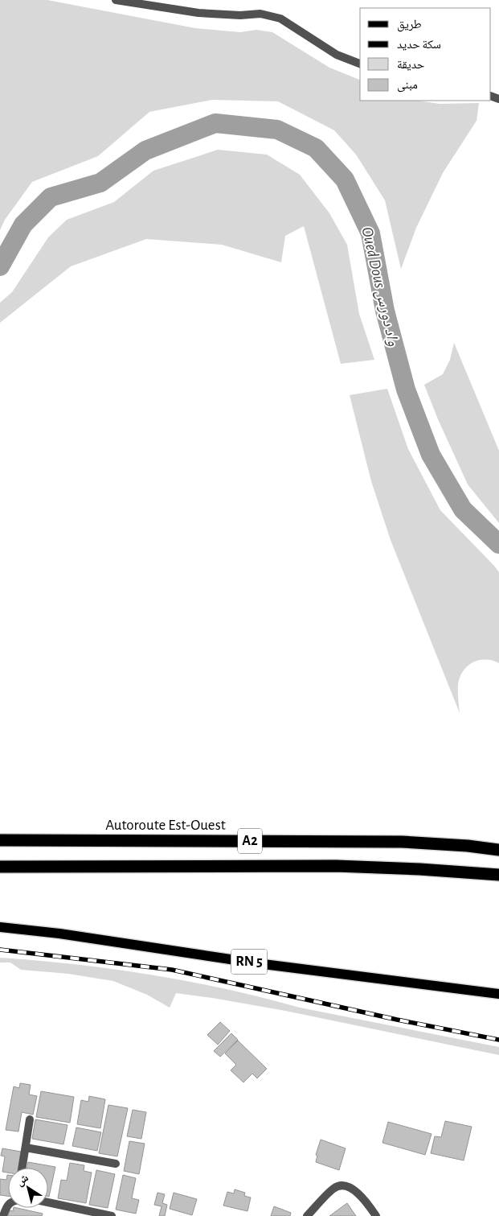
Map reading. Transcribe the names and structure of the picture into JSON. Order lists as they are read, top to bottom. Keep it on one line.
{"streets":{"highway":["Autoroute Est-Ouest","A2"],"main road":["RN 5"]},"water":["Oued Dous واد دورس"],"legend":["طريق","سكة حديد","حديقة","مبنى"],"north":"top left"}
